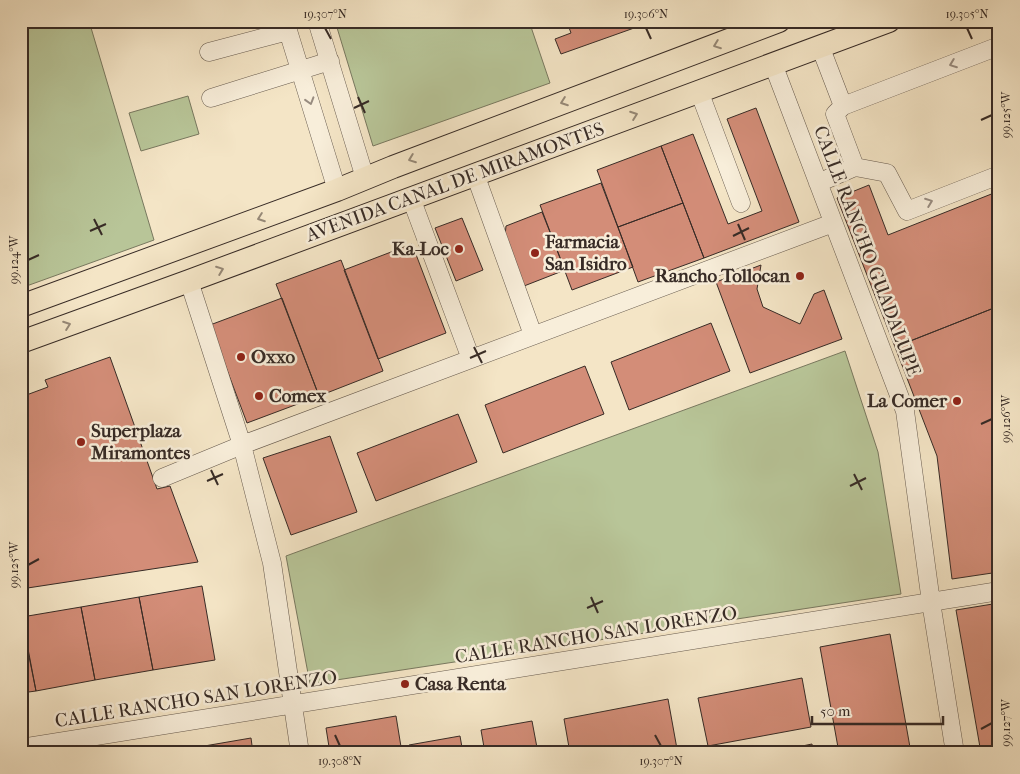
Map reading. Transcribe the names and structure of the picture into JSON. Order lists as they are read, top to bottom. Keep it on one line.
{"streets":{"main road":["AVENIDA CANAL DE MIRAMONTES"],"street":["CALLE RANCHO GUADALUPE","CALLE RANCHO SAN LORENZO"]},"crossings":[["AVENIDA CANAL DE MIRAMONTES","CALLE RANCHO GUADALUPE"],["CALLE RANCHO GUADALUPE","CALLE RANCHO SAN LORENZO"]],"places":["Ka-Loc","Farmacia San Isidro","Rancho Tollocan","Oxxo","Comex","La Comer","Superplaza Miramontes","Casa Renta"],"scale_bar":"50 m","coordinates":["19.307°N","19.306°N","19.305°N","99.125°W","99.124°W","99.126°W","99.127°W","19.308°N"]}
